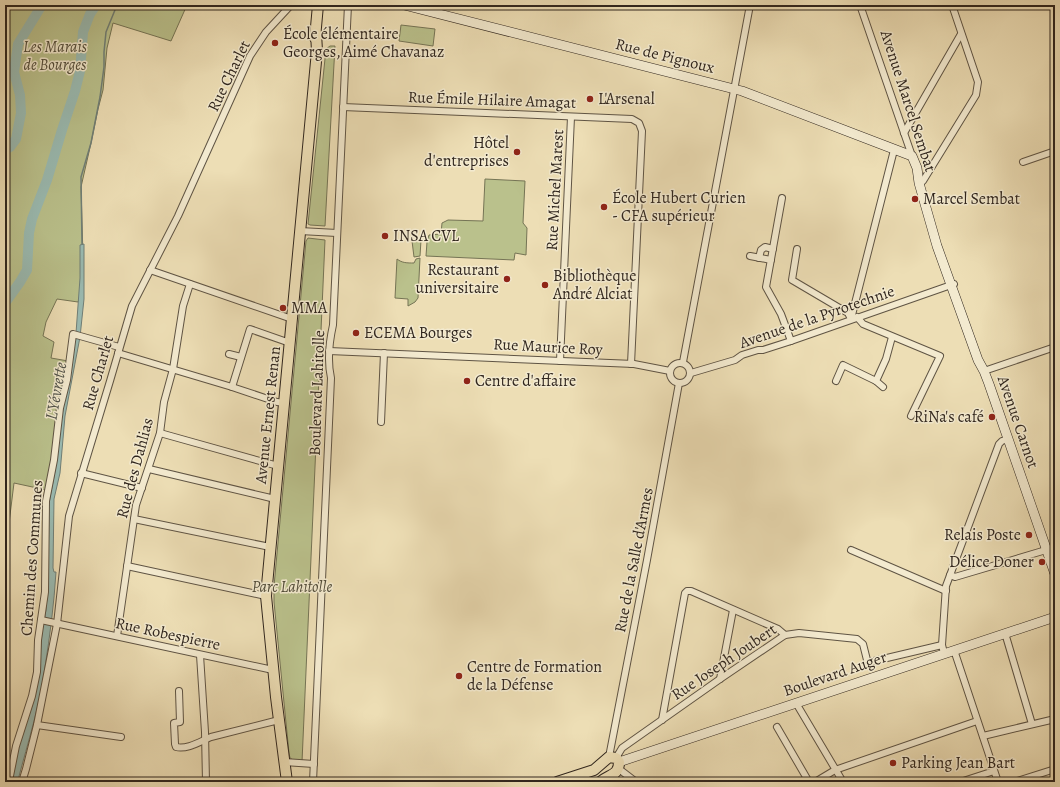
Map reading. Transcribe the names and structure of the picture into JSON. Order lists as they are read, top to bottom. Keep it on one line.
{"streets":{"main road":["Rue de Pignoux","Avenue Marcel Sembat","Avenue Ernest Renan","Avenue Carnot","Boulevard Auger"],"street":["Rue Charlet","Rue Émile Hilaire Amagat","Rue Michel Marest","Avenue de la Pyrotechnie","Rue Maurice Roy","Boulevard Lahitolle","Rue des Dahlias","Chemin des Communes","Rue de la Salle d'Armes","Rue Robespierre","Rue Joseph Joubert"]},"crossings":[["Rue de Pignoux","Avenue Marcel Sembat"],["Rue Charlet","Chemin des Communes"],["Rue Charlet","Rue Robespierre"],["Rue Émile Hilaire Amagat","Rue Michel Marest"],["Rue Émile Hilaire Amagat","Rue Maurice Roy"],["Rue Émile Hilaire Amagat","Boulevard Lahitolle"],["Avenue Marcel Sembat","Avenue de la Pyrotechnie"],["Avenue Marcel Sembat","Avenue Carnot"],["Rue Michel Marest","Rue Maurice Roy"],["Avenue de la Pyrotechnie","Rue Maurice Roy"],["Avenue de la Pyrotechnie","Avenue Carnot"],["Avenue de la Pyrotechnie","Rue de la Salle d'Armes"],["Rue Maurice Roy","Boulevard Lahitolle"],["Rue Maurice Roy","Rue de la Salle d'Armes"],["Avenue Ernest Renan","Rue Robespierre"],["Rue des Dahlias","Rue Robespierre"],["Chemin des Communes","Rue Robespierre"],["Rue de la Salle d'Armes","Rue Joseph Joubert"],["Rue de la Salle d'Armes","Boulevard Auger"],["Rue Joseph Joubert","Boulevard Auger"]],"water":["L'Yévrette"],"parks":["Les Marais de Bourges","Parc Lahitolle"],"places":["École élémentaire Georges, Aimé Chavanaz","L'Arsenal","Hôtel d'entreprises","Marcel Sembat","École Hubert Curien - CFA supérieur","INSA CVL","Restaurant universitaire","Bibliothèque André Alciat","MMA","ECEMA Bourges","Centre d'affaire","RiNa's café","Relais Poste","Délice Doner","Centre de Formation de la Défense","Parking Jean Bart"]}
